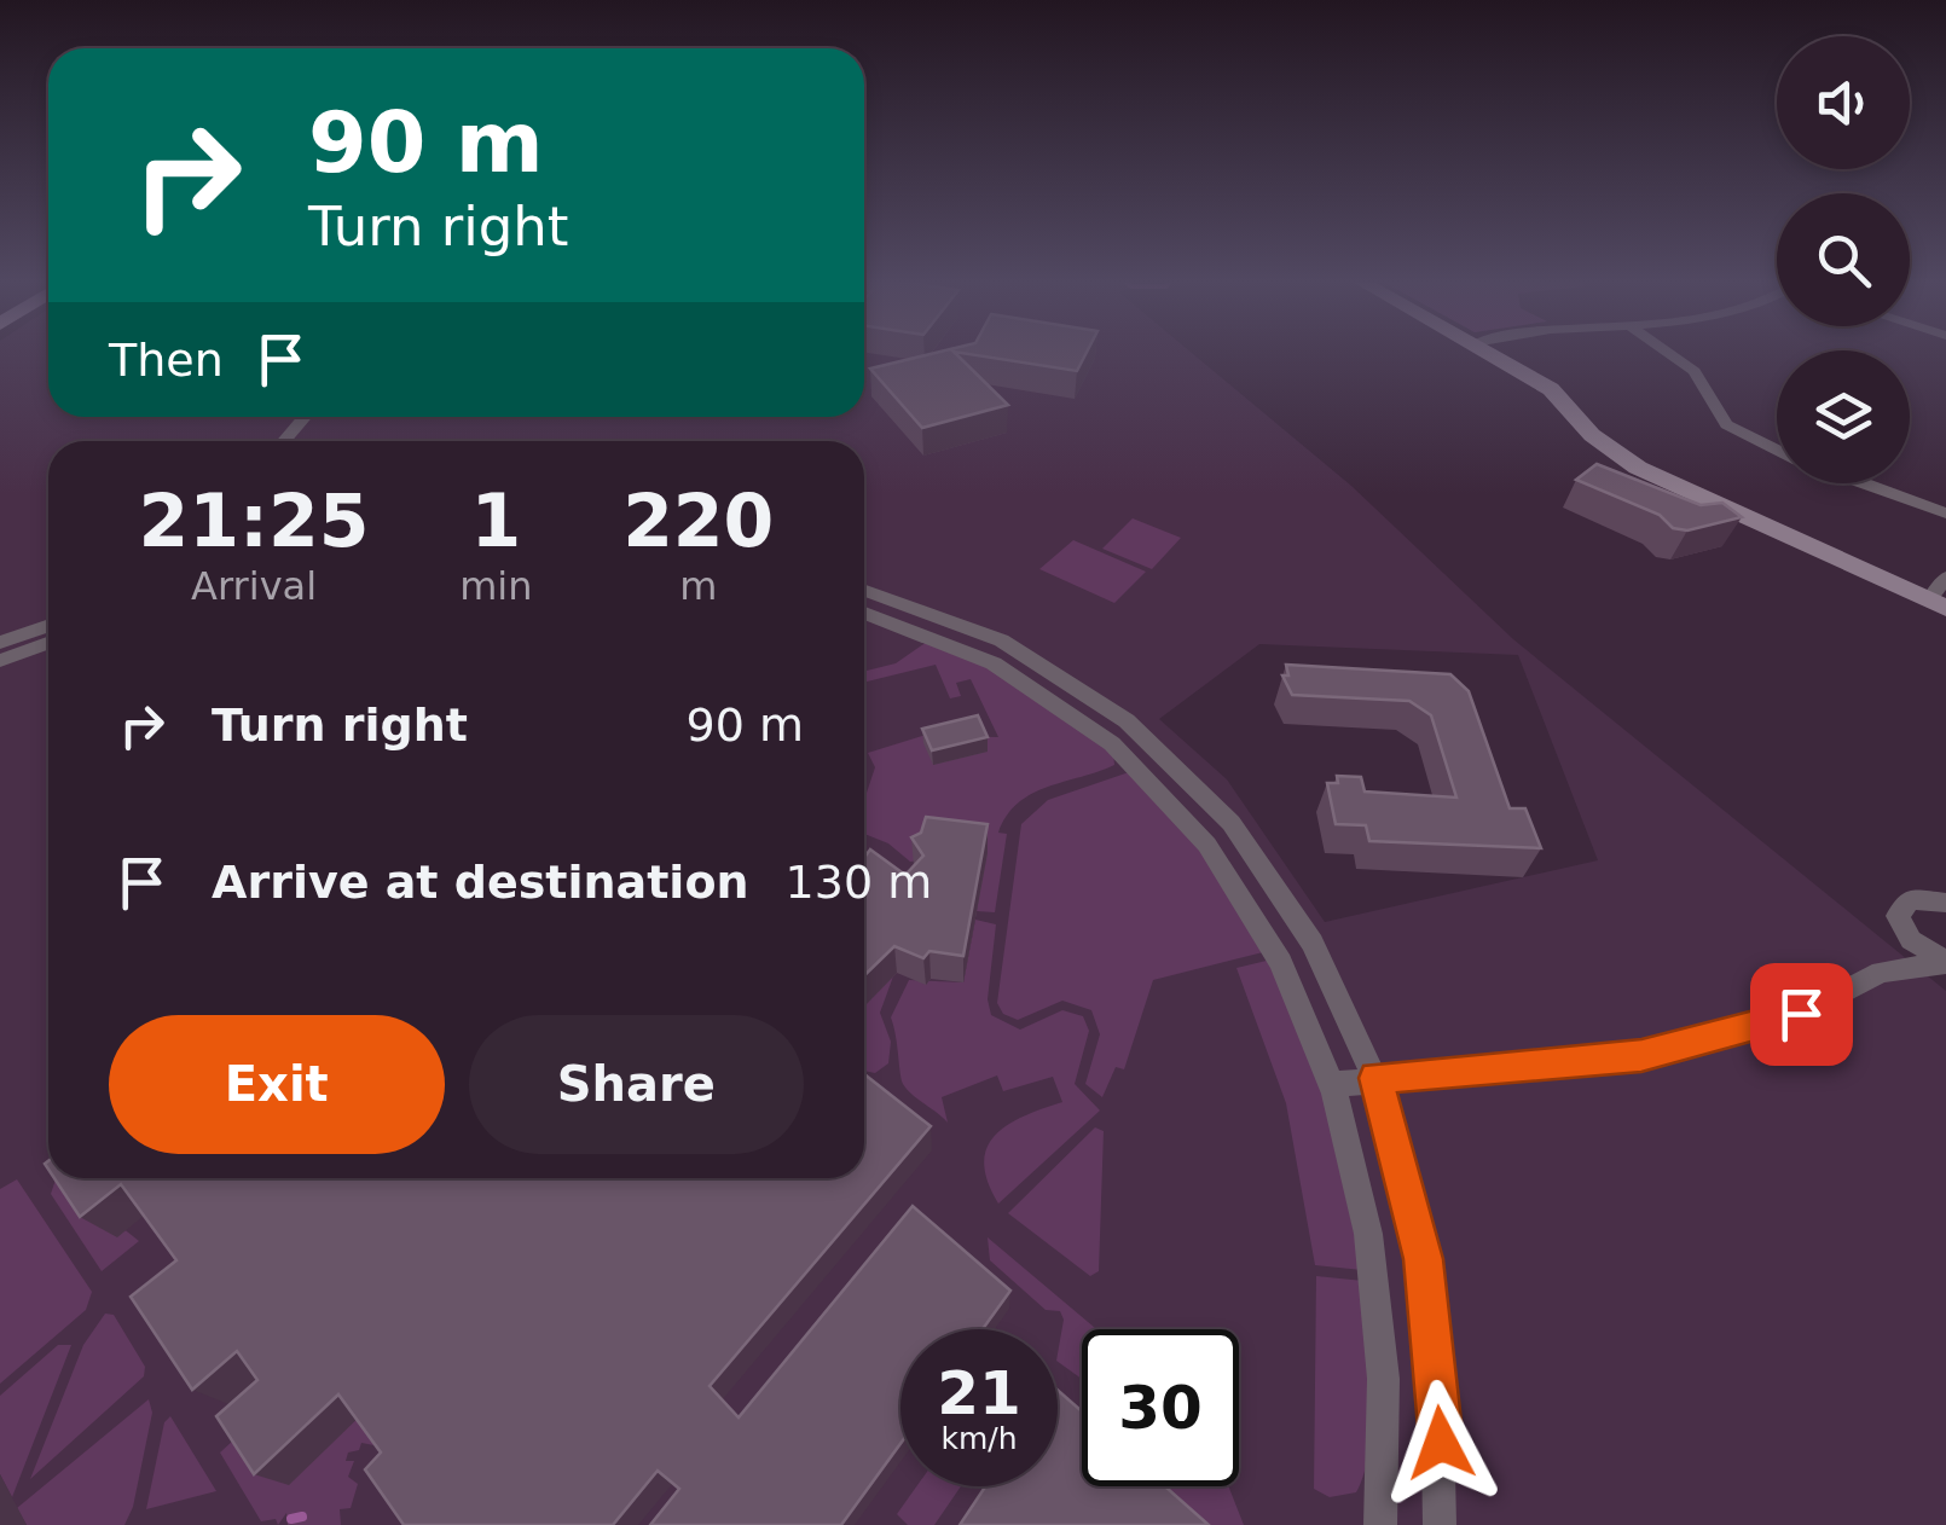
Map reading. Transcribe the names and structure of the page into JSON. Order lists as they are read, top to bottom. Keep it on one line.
{"page":{"turn":["90 m","Turn right"],"then":"Then","eta":["21:25","Arrival","1","min","220","m"],"list":[{"name":"Turn right","value":"90 m"},{"name":"Arrive at destination","value":"130 m"}],"buttons":["Exit","Share"],"speed":"21 km/h","limit":"30"}}
